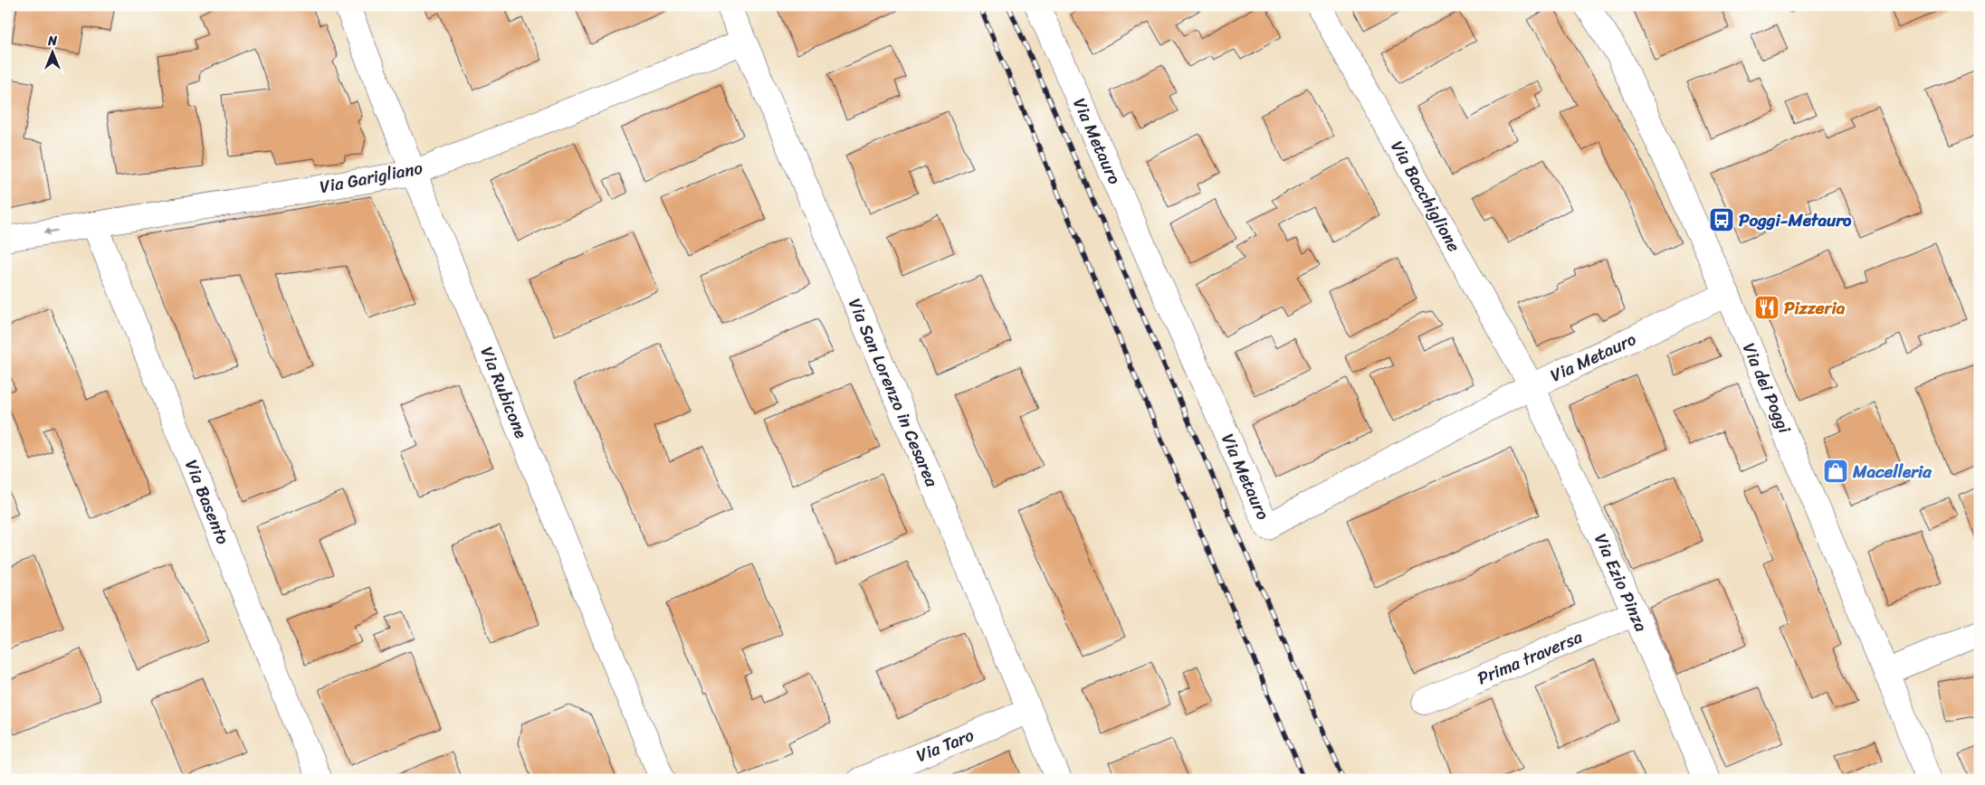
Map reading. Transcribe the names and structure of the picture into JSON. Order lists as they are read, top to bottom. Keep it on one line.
{"streets":{"street":["Via Metauro","Via Garigliano","Via Bacchiglione","Via dei Poggi","Via Rubicone","Via San Lorenzo in Cesarea","Via Basento","Via Ezio Pinza","Prima traversa","Via Taro"]},"crossings":[["Via Metauro","Via Bacchiglione"],["Via Metauro","Via dei Poggi"],["Via Metauro","Via Ezio Pinza"],["Via Garigliano","Via Rubicone"],["Via Garigliano","Via San Lorenzo in Cesarea"],["Via Garigliano","Via Basento"],["Via Bacchiglione","Via Ezio Pinza"],["Via San Lorenzo in Cesarea","Via Taro"],["Via Ezio Pinza","Prima traversa"]],"places":{"bus stop":["Poggi-Metauro"],"restaurant":["Pizzeria"],"shop":["Macelleria"]},"north":"top"}
